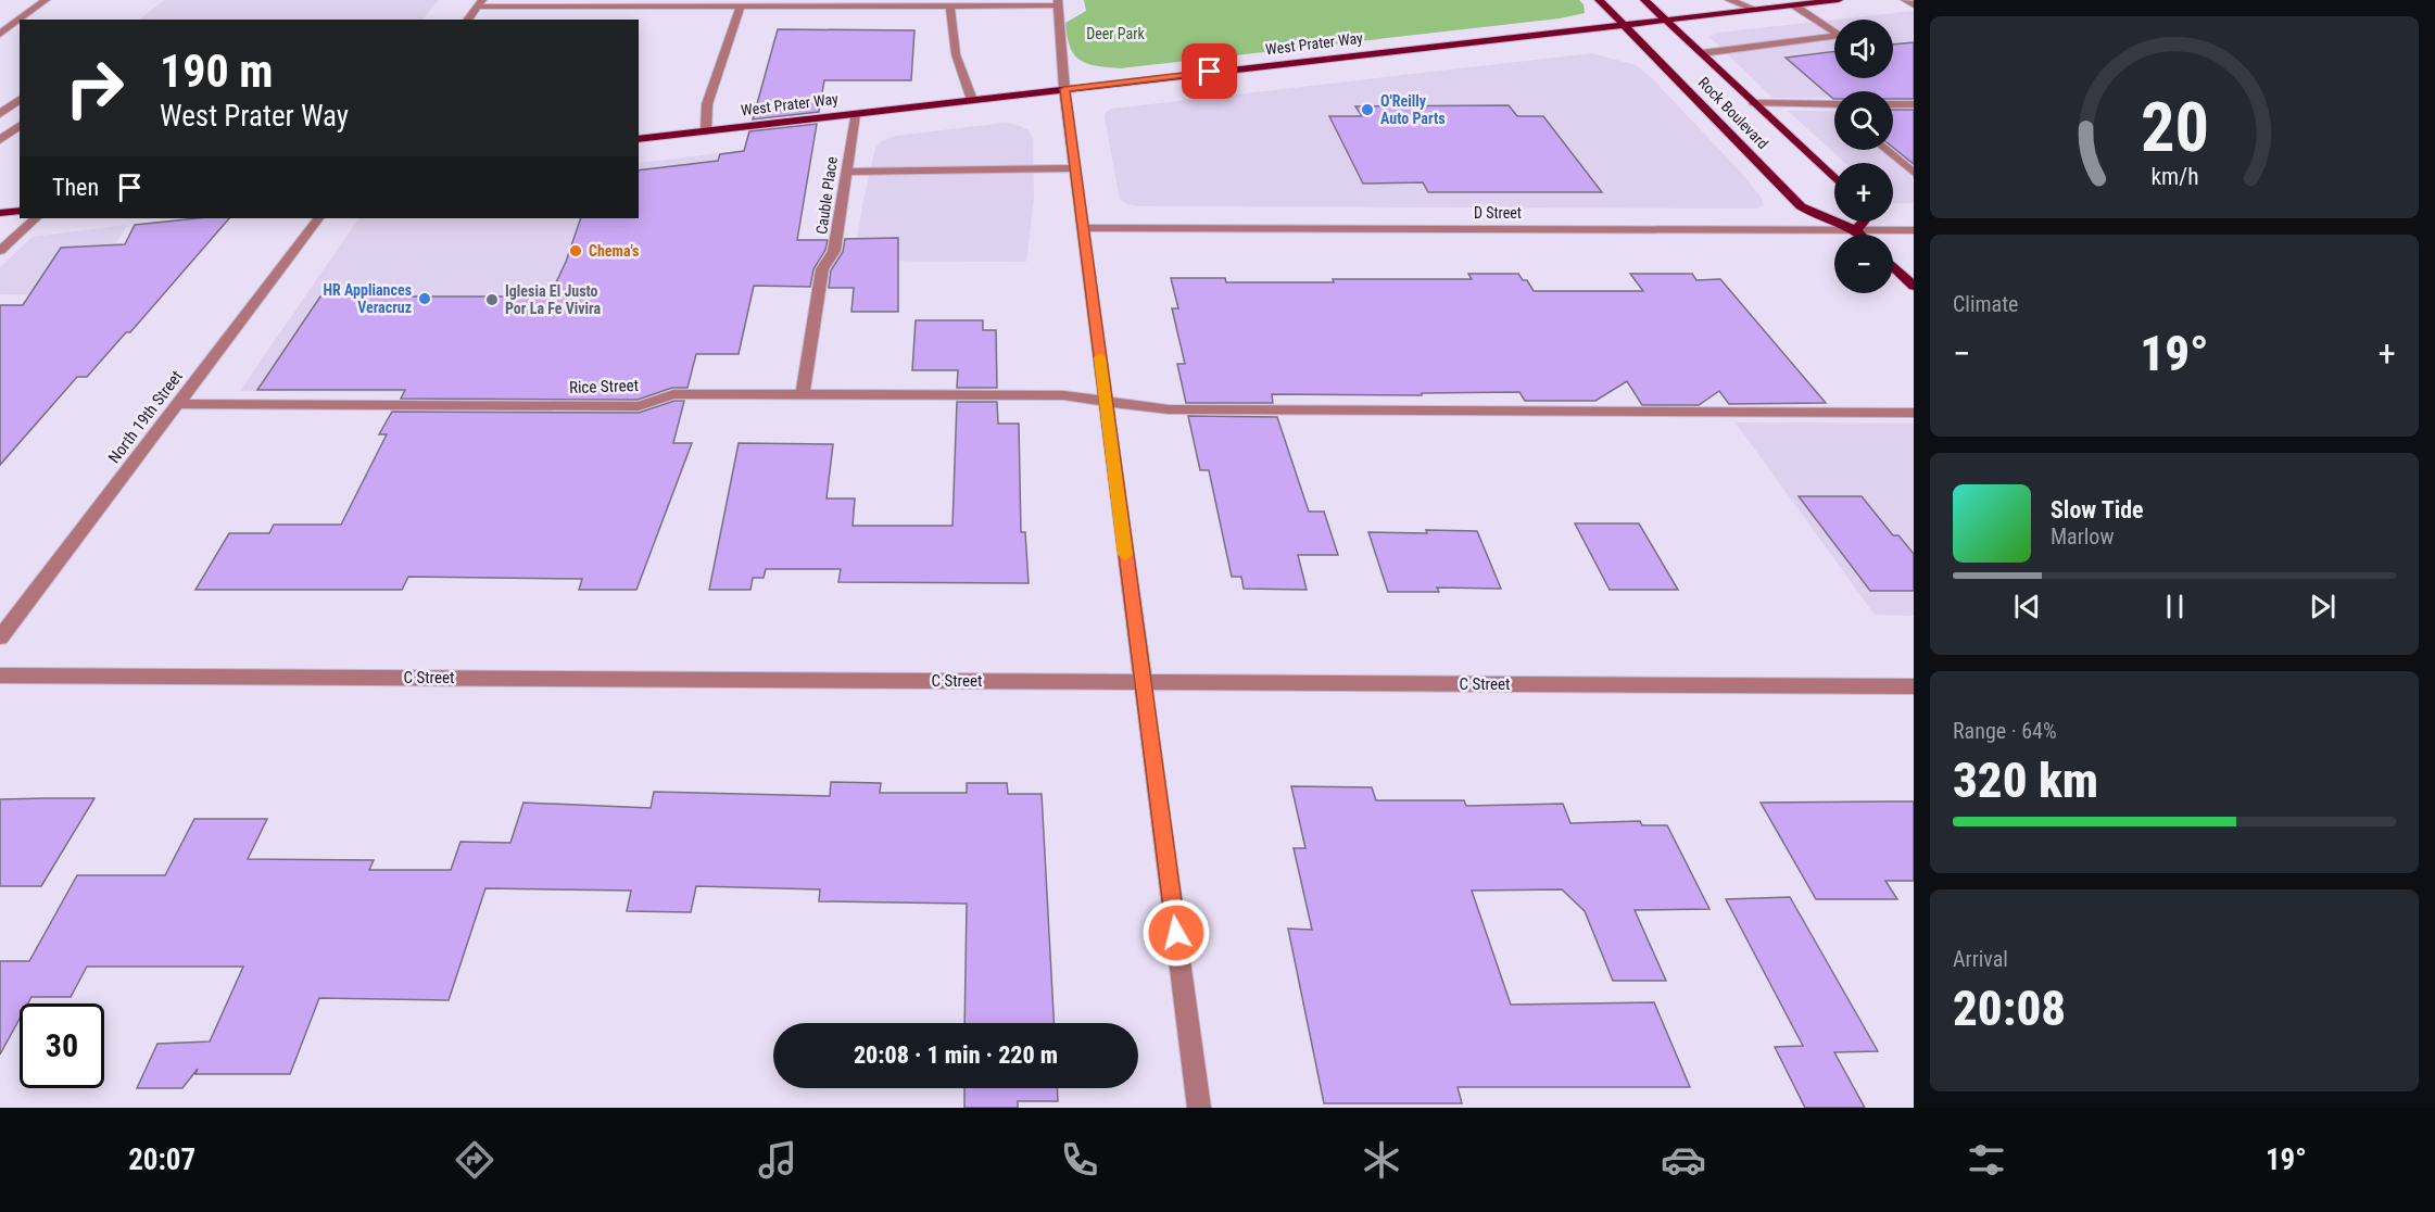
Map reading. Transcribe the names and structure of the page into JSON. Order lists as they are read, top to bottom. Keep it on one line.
{"streets":{"main road":["West Prater Way","Rock Boulevard"],"street":["Cauble Place","D Street","Rice Street","North 19th Street","C Street"]},"crossings":[["West Prater Way","Rock Boulevard"],["West Prater Way","Cauble Place"],["Rock Boulevard","D Street"],["Cauble Place","Rice Street"],["Rice Street","North 19th Street"]],"parks":["Deer Park"],"places":["O'Reilly Auto Parts","Chema's","HR Appliances Veracruz","Iglesia El Justo Por La Fe Vivira"],"page":{"map_buttons":["+","−"],"turn":["190 m","West Prater Way"],"then":"Then","tile":["Climate",["Range · 64%","320 km"],["Arrival","20:08"]],"heat":["−","19°","+"],"song":["Slow Tide","Marlow"],"limit":"30","trip":"20:08 · 1 min · 220 m","tabs":["20:07","19°"],"gauge":["20","km/h"]}}
